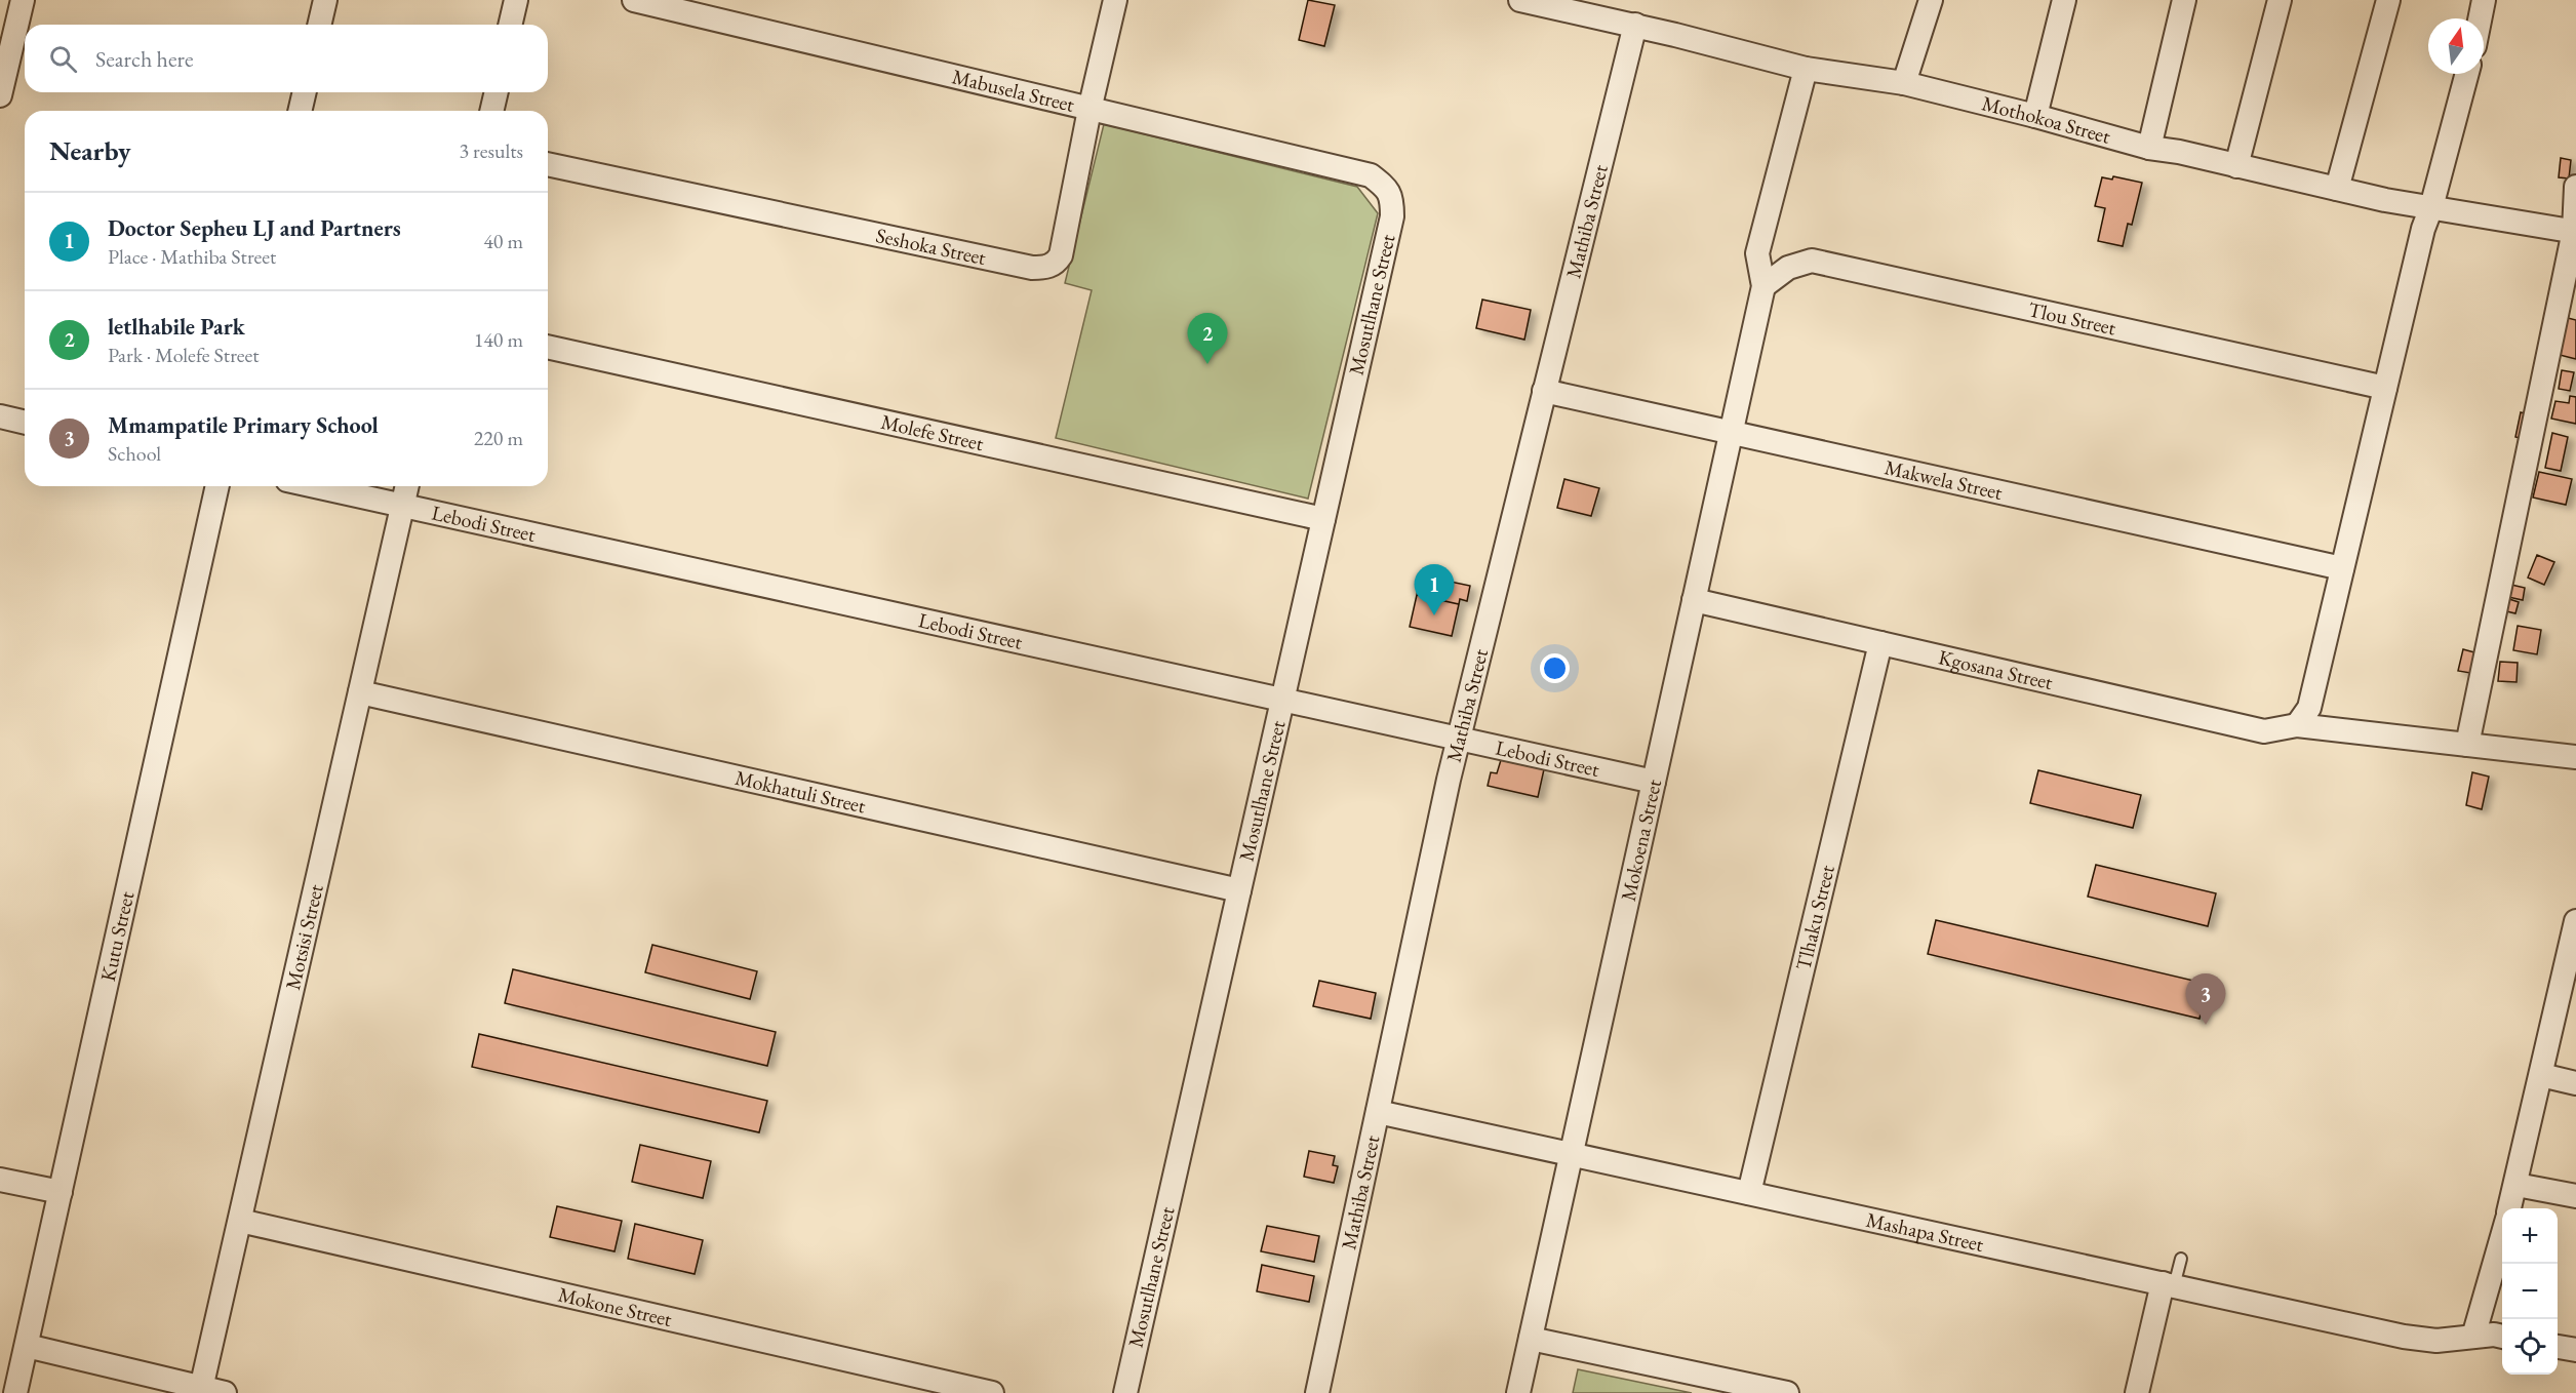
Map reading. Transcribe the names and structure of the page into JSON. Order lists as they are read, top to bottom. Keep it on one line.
{"streets":{"street":["Mabusela Street","Mothokoa Street","Mathiba Street","Seshoka Street","Mosutlhane Street","Tlou Street","Molefe Street","Makwela Street","Lebodi Street","Kgosana Street","Mokhatuli Street","Mokoena Street","Tlhaku Street","Kutu Street","Motsisi Street","Mashapa Street","Mokone Street"]},"crossings":[["Mabusela Street","Seshoka Street"],["Mabusela Street","Mosutlhane Street"],["Mothokoa Street","Mathiba Street"],["Mathiba Street","Makwela Street"],["Mathiba Street","Lebodi Street"],["Mathiba Street","Mashapa Street"],["Mosutlhane Street","Molefe Street"],["Mosutlhane Street","Lebodi Street"],["Mosutlhane Street","Mokhatuli Street"],["Tlou Street","Mokoena Street"],["Makwela Street","Mokoena Street"],["Lebodi Street","Mokoena Street"],["Lebodi Street","Motsisi Street"],["Kgosana Street","Mokoena Street"],["Kgosana Street","Tlhaku Street"],["Mokhatuli Street","Motsisi Street"],["Mokoena Street","Mashapa Street"],["Tlhaku Street","Mashapa Street"],["Motsisi Street","Mokone Street"]],"north":"top","page":{"search":"Search here","heading":["Nearby","3 results"],"list":[{"mark":"1","name":"Doctor Sepheu LJ and Partners","note":"Place · Mathiba Street","value":"40 m"},{"mark":"2","name":"letlhabile Park","note":"Park · Molefe Street","value":"140 m"},{"mark":"3","name":"Mmampatile Primary School","note":"School","value":"220 m"}],"pins":["2","1","3"],"map_buttons":["+","−"]}}
